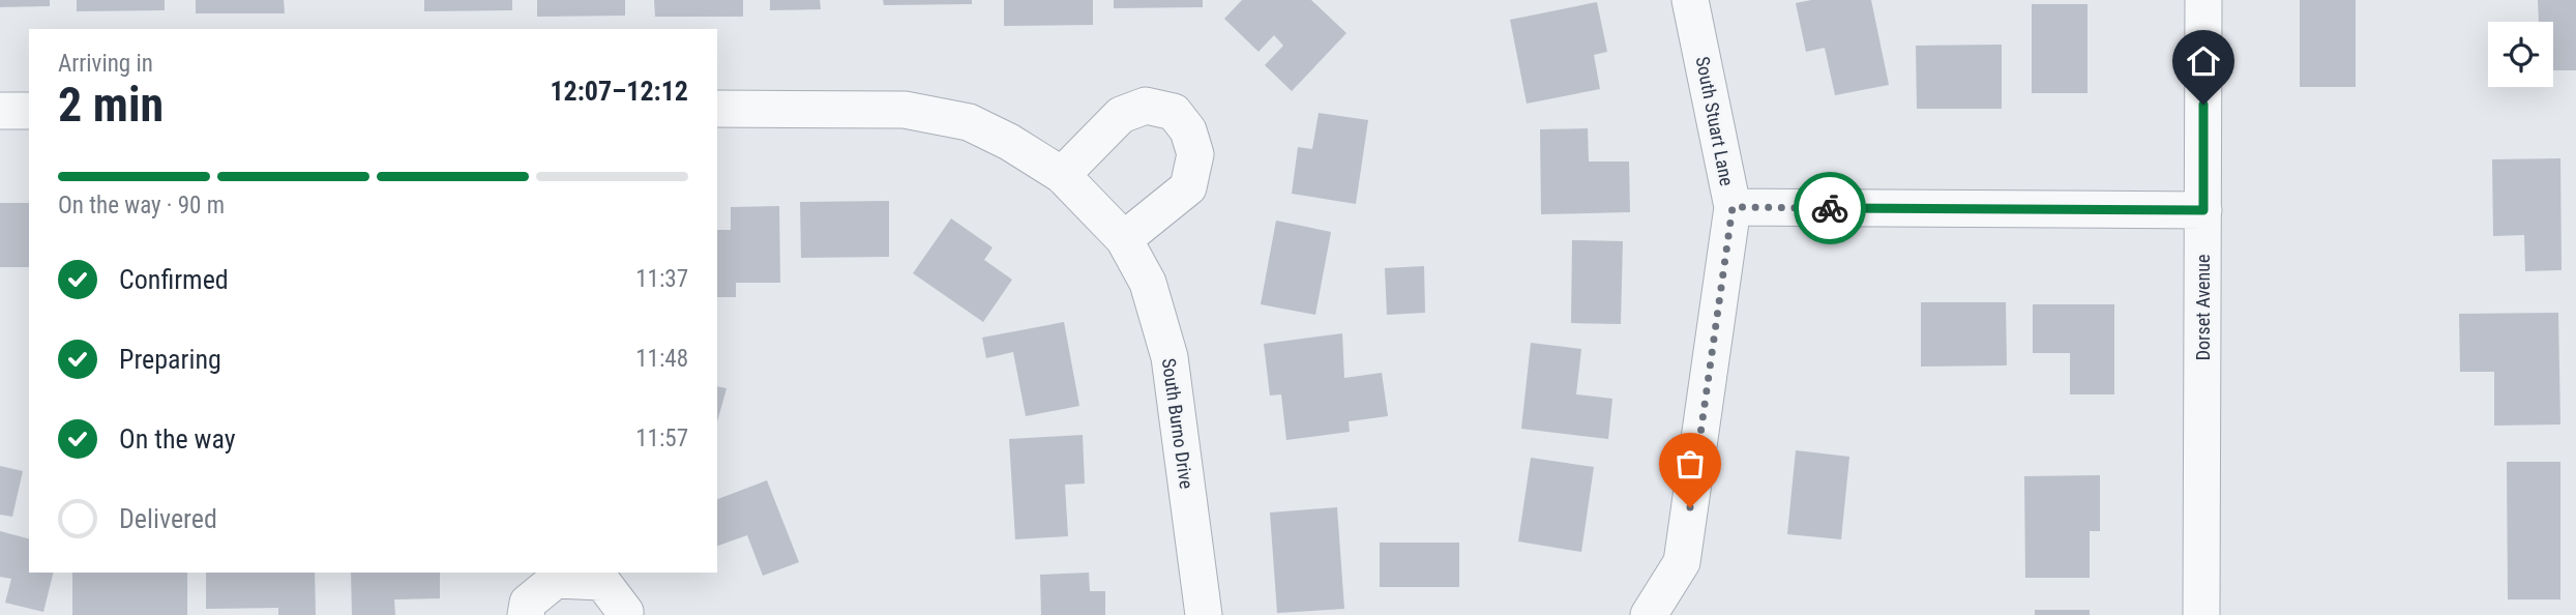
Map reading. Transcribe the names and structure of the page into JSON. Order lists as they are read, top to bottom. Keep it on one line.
{"streets":{"street":["South Stuart Lane","Dorset Avenue","South Burno Drive"]},"crossings":[["South Stuart Lane","Dorset Avenue"]],"page":{"heading":["2 min","Arriving in","12:07–12:12"],"bar":"On the way · 90 m","list":[["Confirmed","11:37"],["Preparing","11:48"],["On the way","11:57"],"Delivered"]}}
